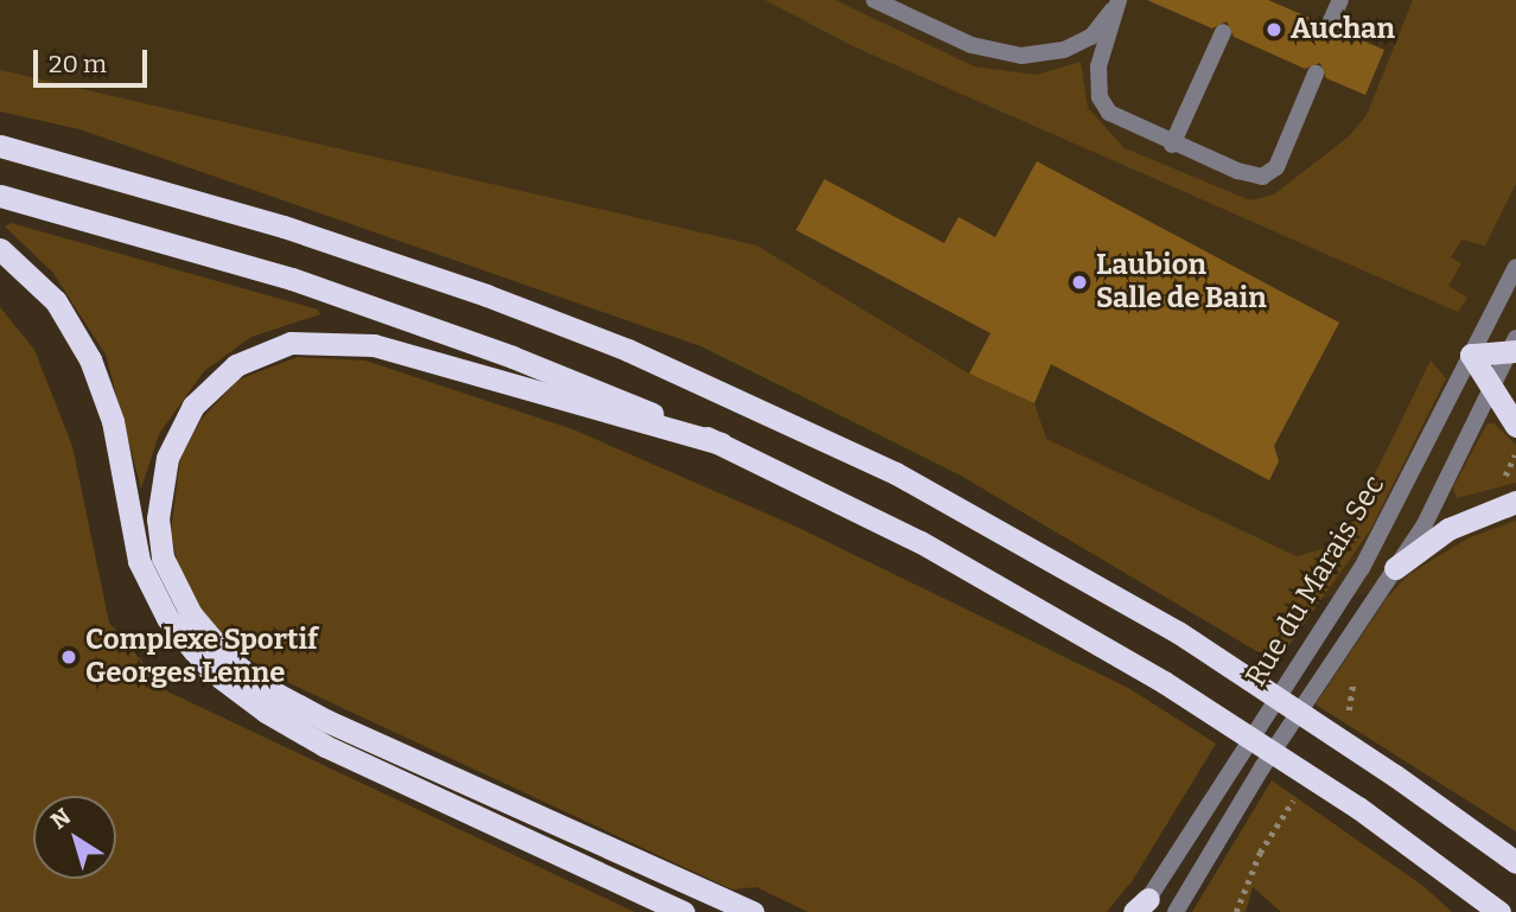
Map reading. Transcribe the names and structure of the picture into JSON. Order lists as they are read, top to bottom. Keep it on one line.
{"streets":{"street":["Rue du Marais Sec"]},"places":["Auchan","Laubion Salle de Bain","Complexe Sportif Georges Lenne"],"scale_bar":"20 m","north":"top left"}
